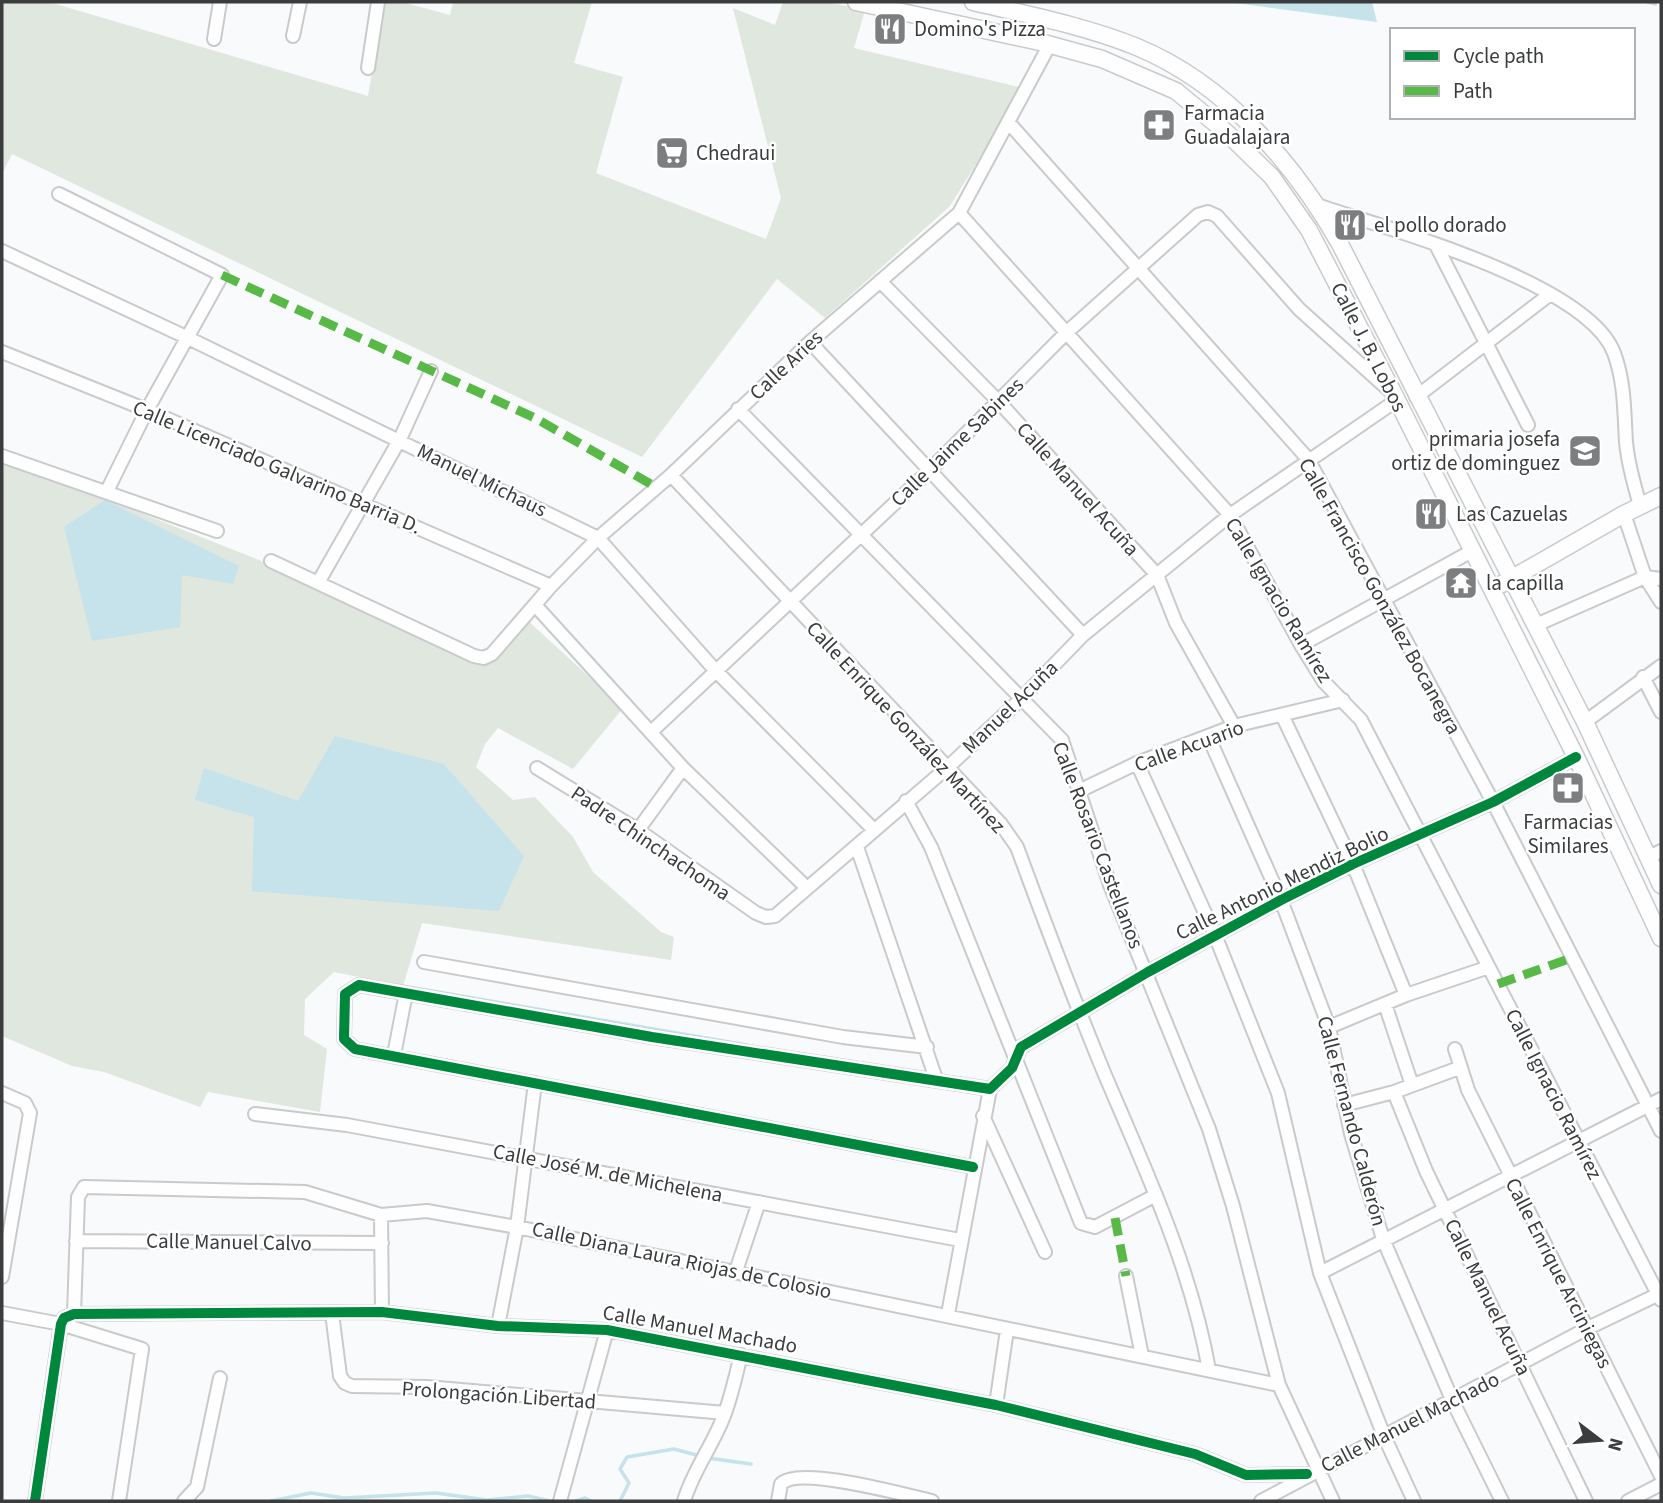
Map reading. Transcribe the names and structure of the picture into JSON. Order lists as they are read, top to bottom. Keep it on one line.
{"streets":{"main road":["Calle J. B. Lobos"],"street":["Calle Aries","Calle Jaime Sabines","Calle Licenciado Galvarino Barria D.","Manuel Michaus","Calle Manuel Acuña","Calle Francisco González Bocanegra","Calle Ignacio Ramírez","Manuel Acuña","Calle Enrique González Martínez","Calle Acuario","Padre Chinchachoma","Calle Rosario Castellanos","Calle Antonio Mendiz Bolio","Calle Fernando Calderón","Calle José M. de Michelena","Calle Manuel Calvo","Calle Diana Laura Riojas de Colosio","Calle Enrique Arciniegas","Calle Manuel Machado","Prolongación Libertad"]},"crossings":[["Calle J. B. Lobos","Calle Aries"],["Calle J. B. Lobos","Calle Jaime Sabines"],["Calle J. B. Lobos","Manuel Acuña"],["Calle J. B. Lobos","Calle Antonio Mendiz Bolio"],["Calle Aries","Calle Licenciado Galvarino Barria D."],["Calle Aries","Manuel Michaus"],["Calle Aries","Calle Manuel Acuña"],["Calle Aries","Calle Francisco González Bocanegra"],["Calle Aries","Calle Ignacio Ramírez"],["Calle Aries","Calle Enrique González Martínez"],["Calle Aries","Calle Rosario Castellanos"],["Calle Jaime Sabines","Manuel Michaus"],["Calle Jaime Sabines","Calle Manuel Acuña"],["Calle Jaime Sabines","Calle Francisco González Bocanegra"],["Calle Jaime Sabines","Calle Ignacio Ramírez"],["Calle Jaime Sabines","Manuel Acuña"],["Calle Jaime Sabines","Calle Enrique González Martínez"],["Calle Jaime Sabines","Calle Rosario Castellanos"],["Manuel Michaus","Manuel Acuña"],["Calle Manuel Acuña","Manuel Acuña"],["Calle Manuel Acuña","Calle Acuario"],["Calle Manuel Acuña","Calle Manuel Machado"],["Calle Francisco González Bocanegra","Manuel Acuña"],["Calle Francisco González Bocanegra","Calle Antonio Mendiz Bolio"],["Calle Ignacio Ramírez","Manuel Acuña"],["Calle Ignacio Ramírez","Calle Acuario"],["Calle Ignacio Ramírez","Calle Antonio Mendiz Bolio"],["Calle Ignacio Ramírez","Calle Manuel Machado"],["Manuel Acuña","Calle Enrique González Martínez"],["Manuel Acuña","Padre Chinchachoma"],["Manuel Acuña","Calle Rosario Castellanos"],["Calle Enrique González Martínez","Calle Antonio Mendiz Bolio"],["Calle Enrique González Martínez","Calle Diana Laura Riojas de Colosio"],["Calle Acuario","Calle Rosario Castellanos"],["Calle Acuario","Calle Fernando Calderón"],["Calle Rosario Castellanos","Calle Antonio Mendiz Bolio"],["Calle Rosario Castellanos","Calle Diana Laura Riojas de Colosio"],["Calle Rosario Castellanos","Calle Manuel Machado"],["Calle Antonio Mendiz Bolio","Calle Fernando Calderón"],["Calle Fernando Calderón","Calle Manuel Machado"],["Calle Manuel Calvo","Calle Diana Laura Riojas de Colosio"],["Calle Enrique Arciniegas","Calle Manuel Machado"],["Calle Manuel Machado","Prolongación Libertad"]],"places":{"restaurant":["Domino's Pizza","el pollo dorado","Las Cazuelas"],"pharmacy":["Farmacia Guadalajara","Farmacias Similares"],"supermarket":["Chedraui"],"school or university":["primaria josefa ortiz de dominguez"],"temple":["la capilla"]},"legend":["Cycle path","Path"],"north":"right"}
